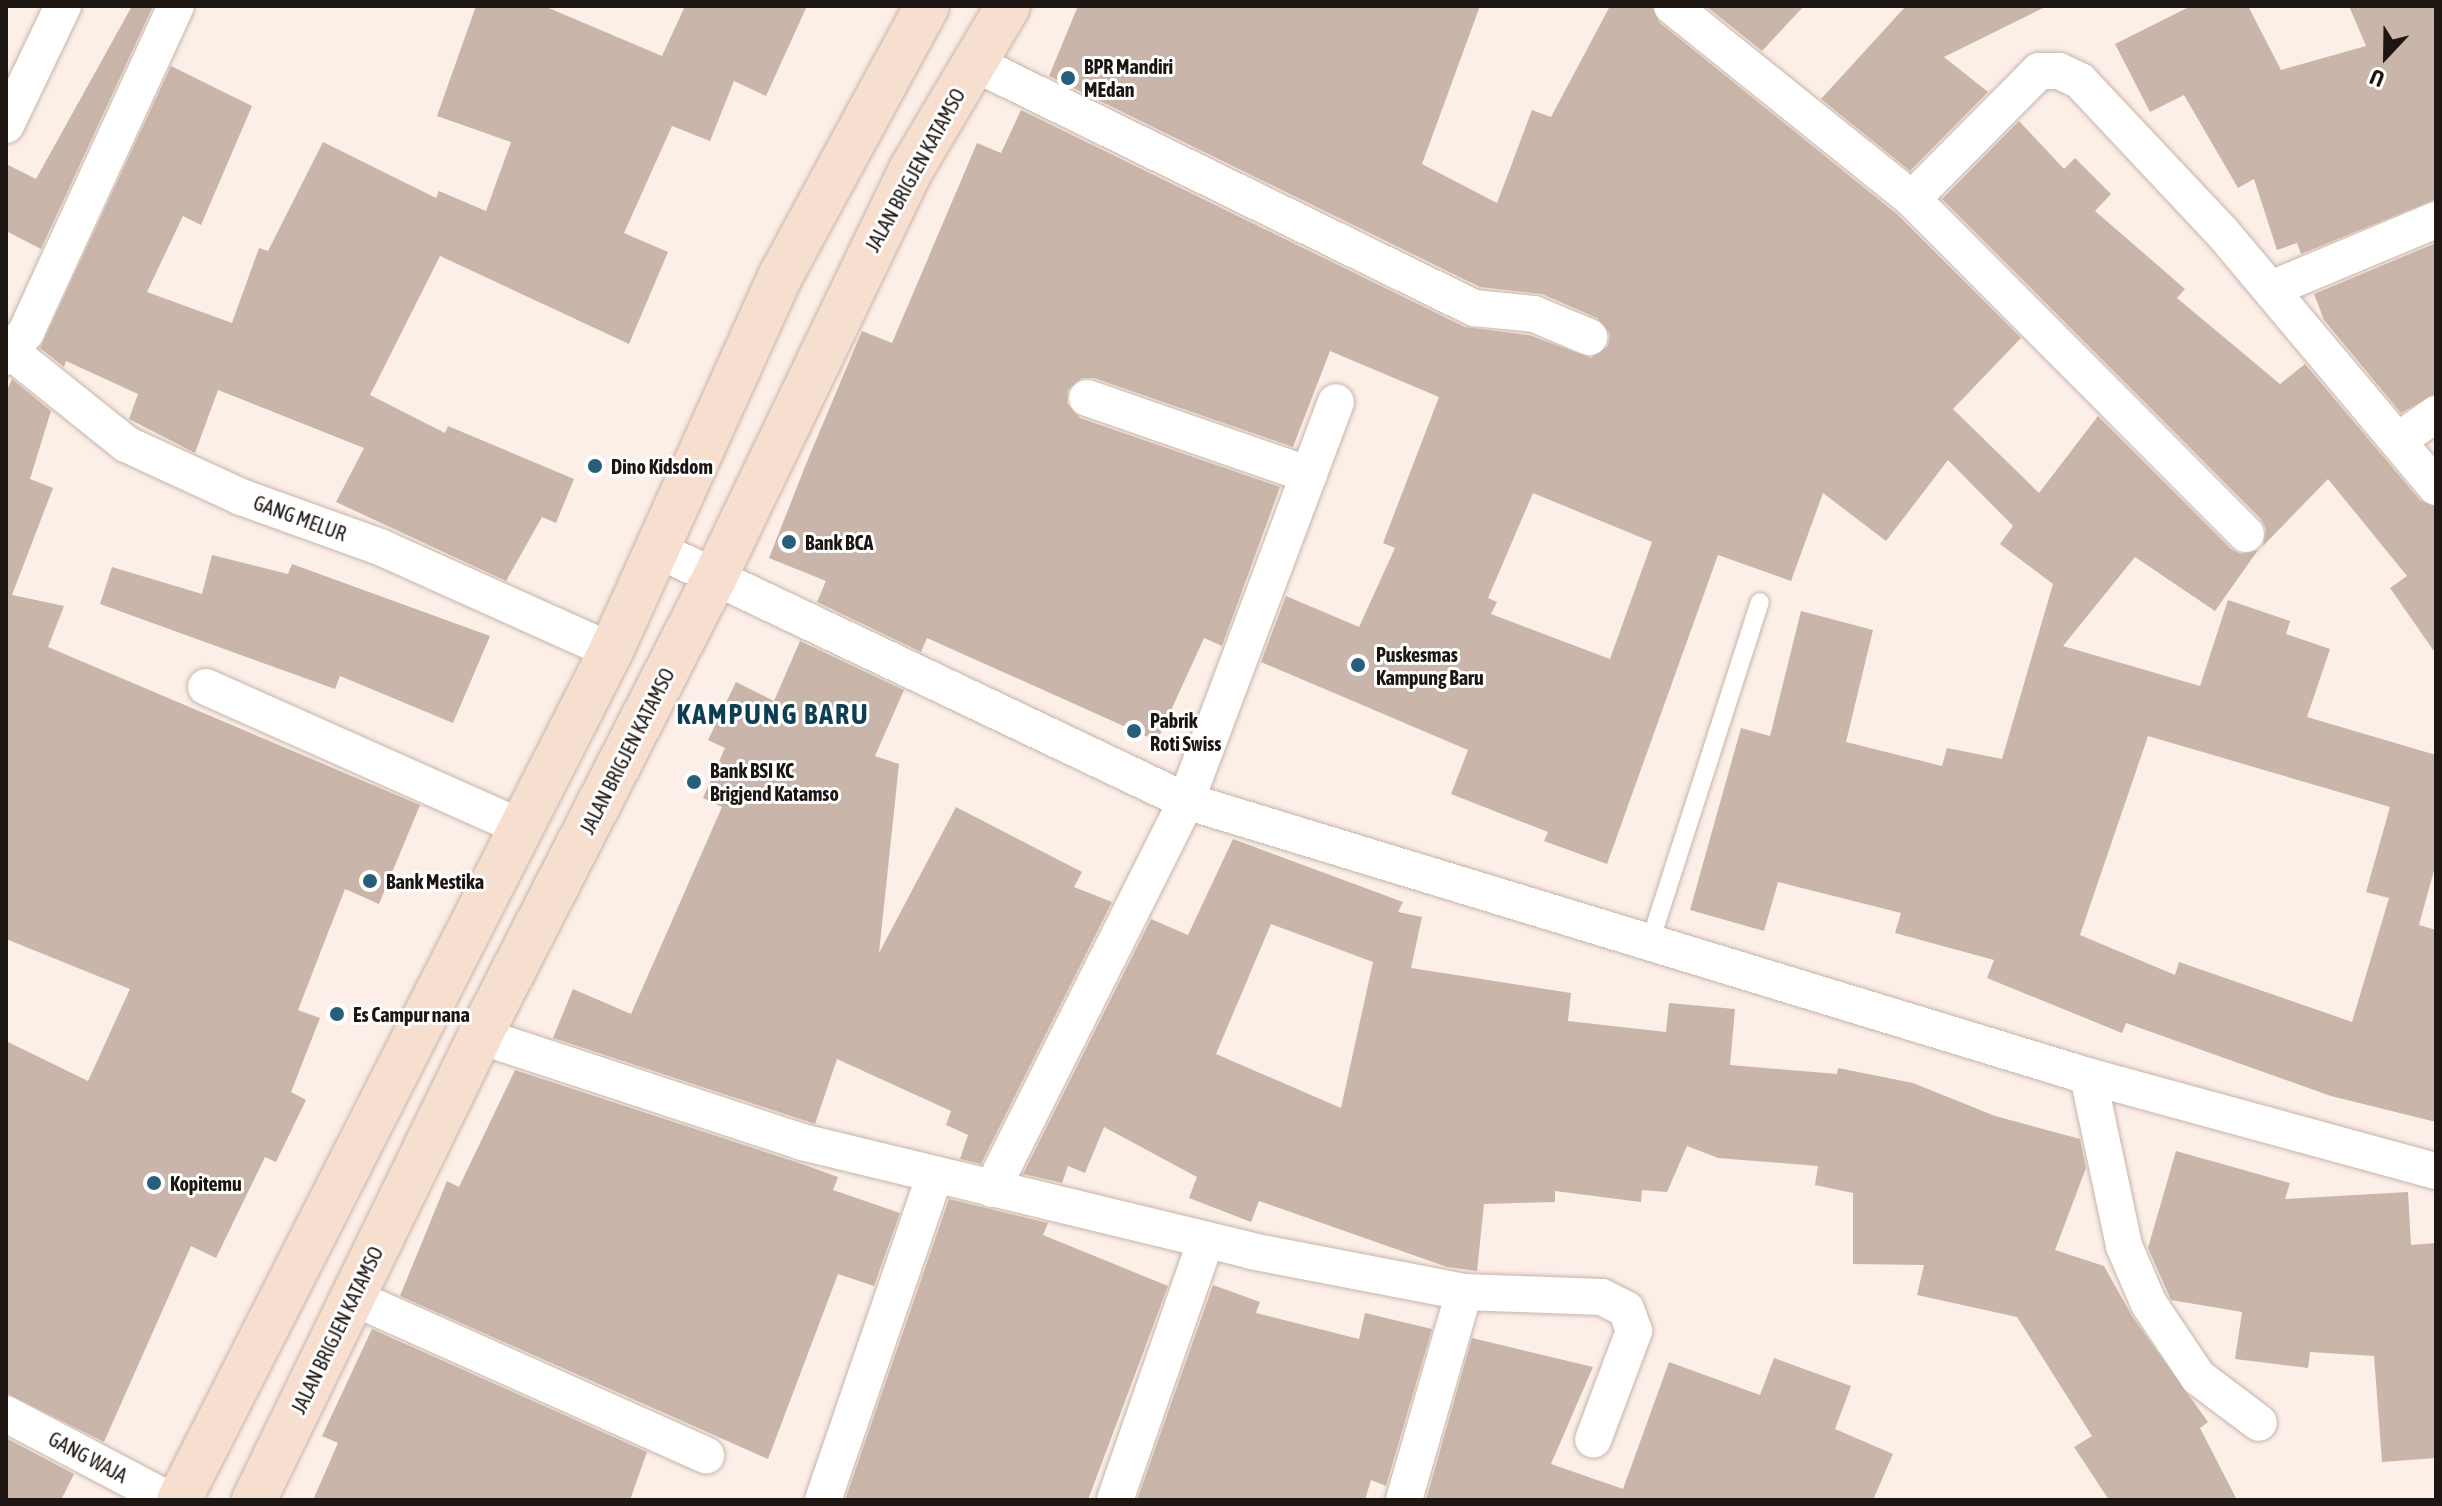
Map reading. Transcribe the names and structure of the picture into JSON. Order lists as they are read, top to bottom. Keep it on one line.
{"streets":{"main road":["JALAN BRIGJEN KATAMSO"],"street":["GANG MELUR","GANG WAJA"]},"districts":["KAMPUNG BARU"],"places":["BPR Mandiri MEdan","Dino Kidsdom","Bank BCA","Puskesmas Kampung Baru","Pabrik Roti Swiss","Bank BSI KC Brigjend Katamso","Bank Mestika","Es Campur nana","Kopitemu"],"north":"bottom"}
